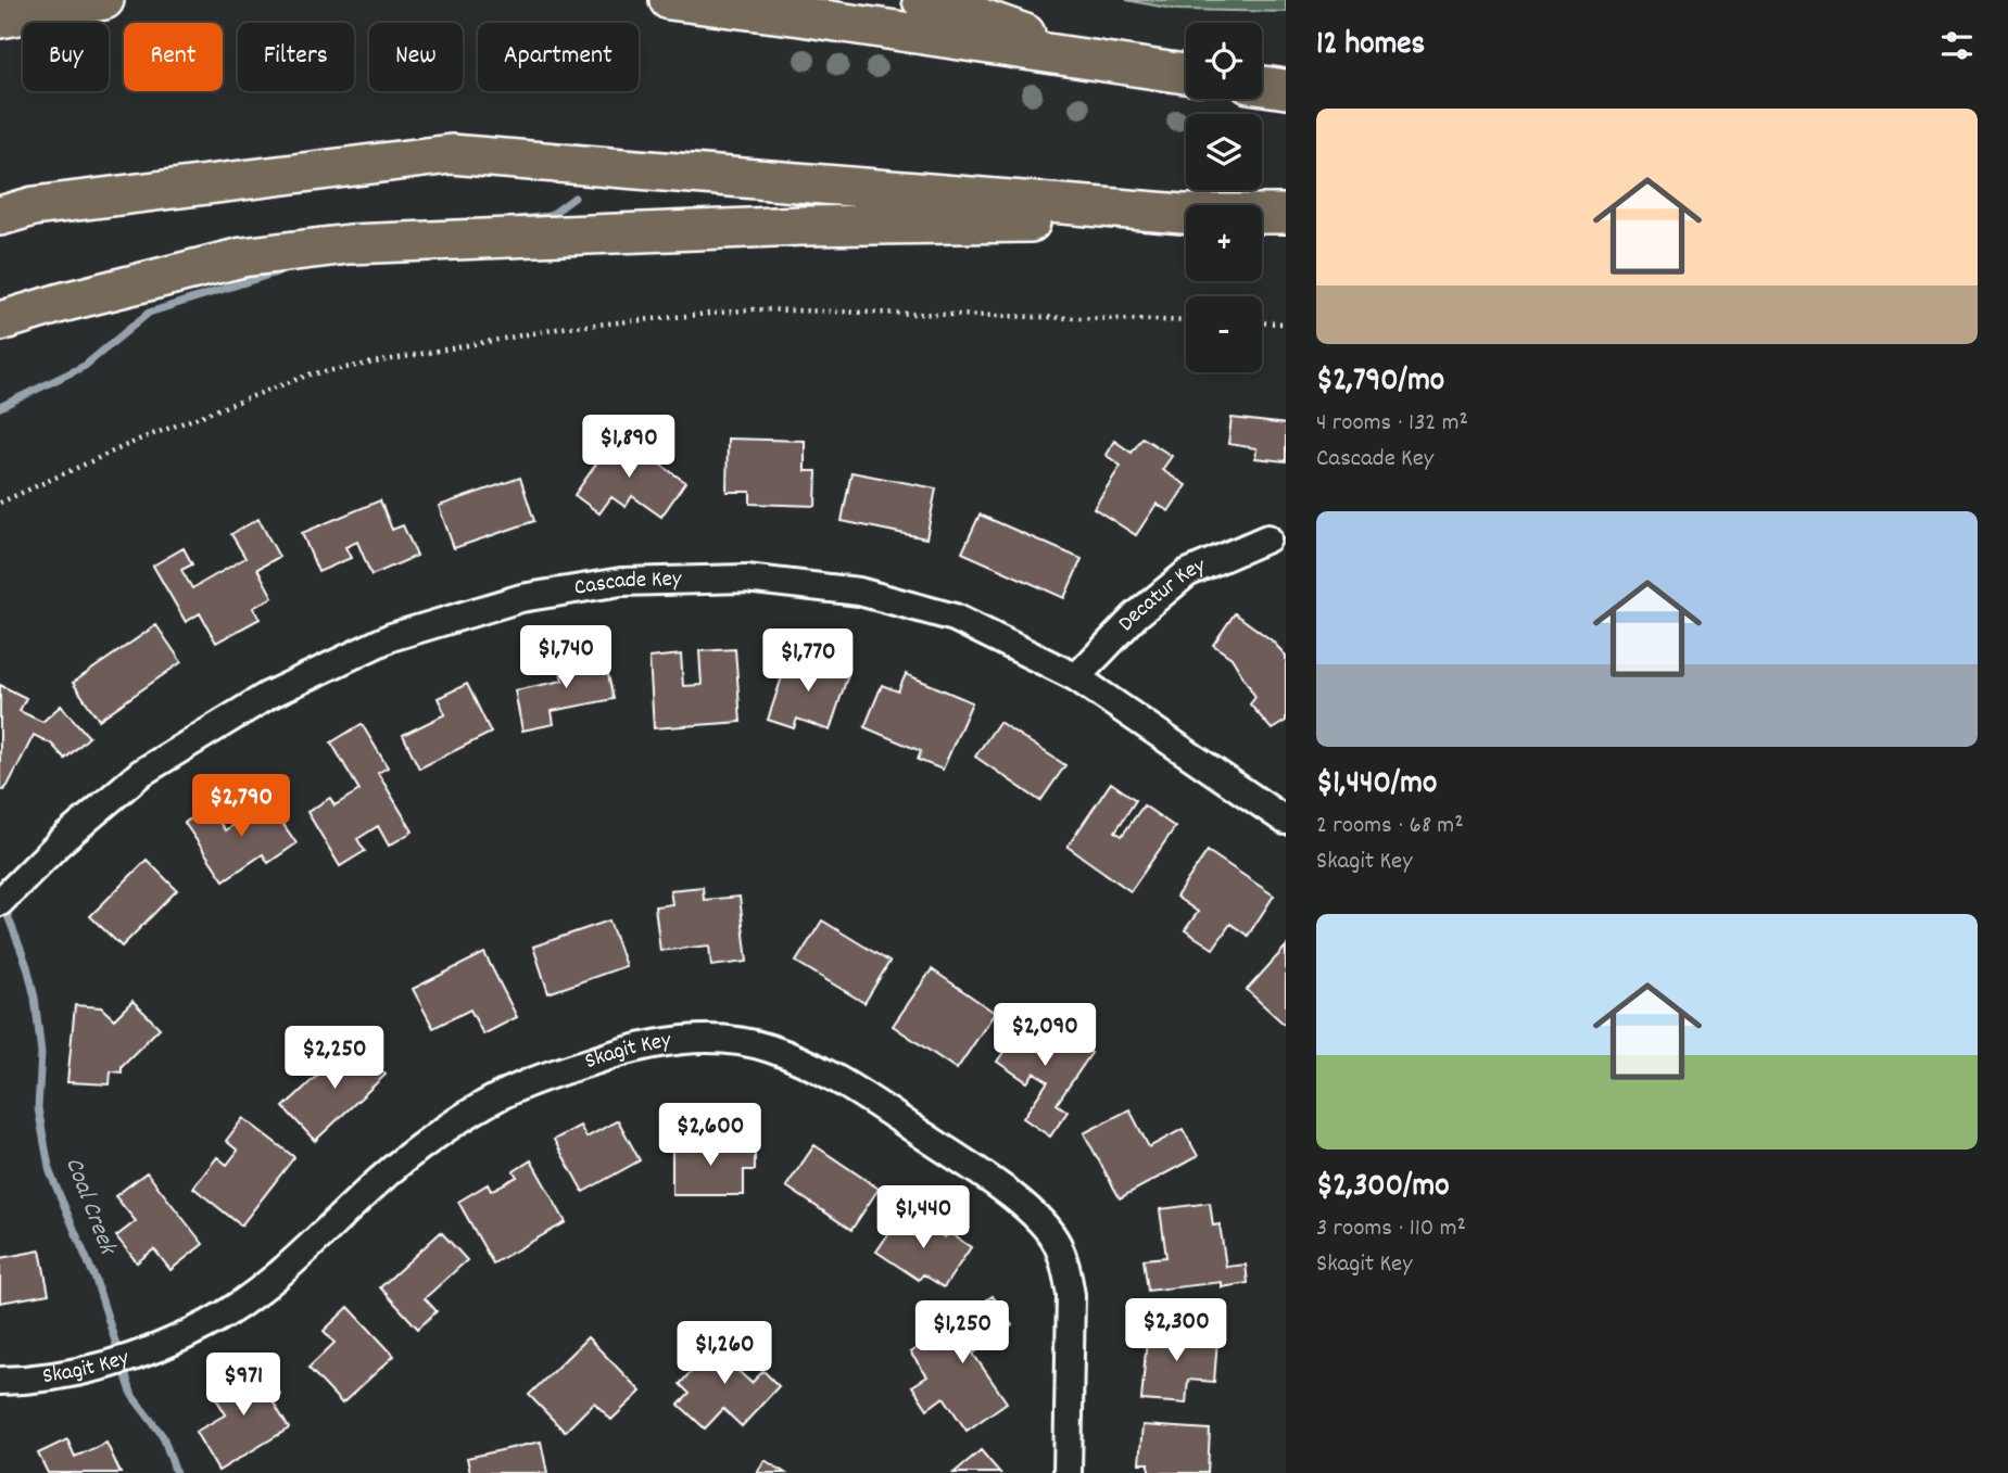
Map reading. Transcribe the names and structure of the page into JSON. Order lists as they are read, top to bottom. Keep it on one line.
{"streets":{"street":["Cascade Key","Decatur Key","Skagit Key"]},"crossings":[["Cascade Key","Decatur Key"]],"water":["Coal Creek"],"page":{"heading":"12 homes","map_buttons":["+","−"],"chip":["Buy","Rent","Filters","New","Apartment"],"list":[{"name":"$2,790/mo","note":"4 rooms · 132 m² · Cascade Key"},{"name":"$1,440/mo","note":"2 rooms · 68 m² · Skagit Key"},{"name":"$2,300/mo","note":"3 rooms · 110 m² · Skagit Key"}],"price":["$1,890","$1,740","$1,770","$2,790","$2,090","$2,250","$2,600","$1,440","$2,300","$1,250","$1,260","$971"]}}
